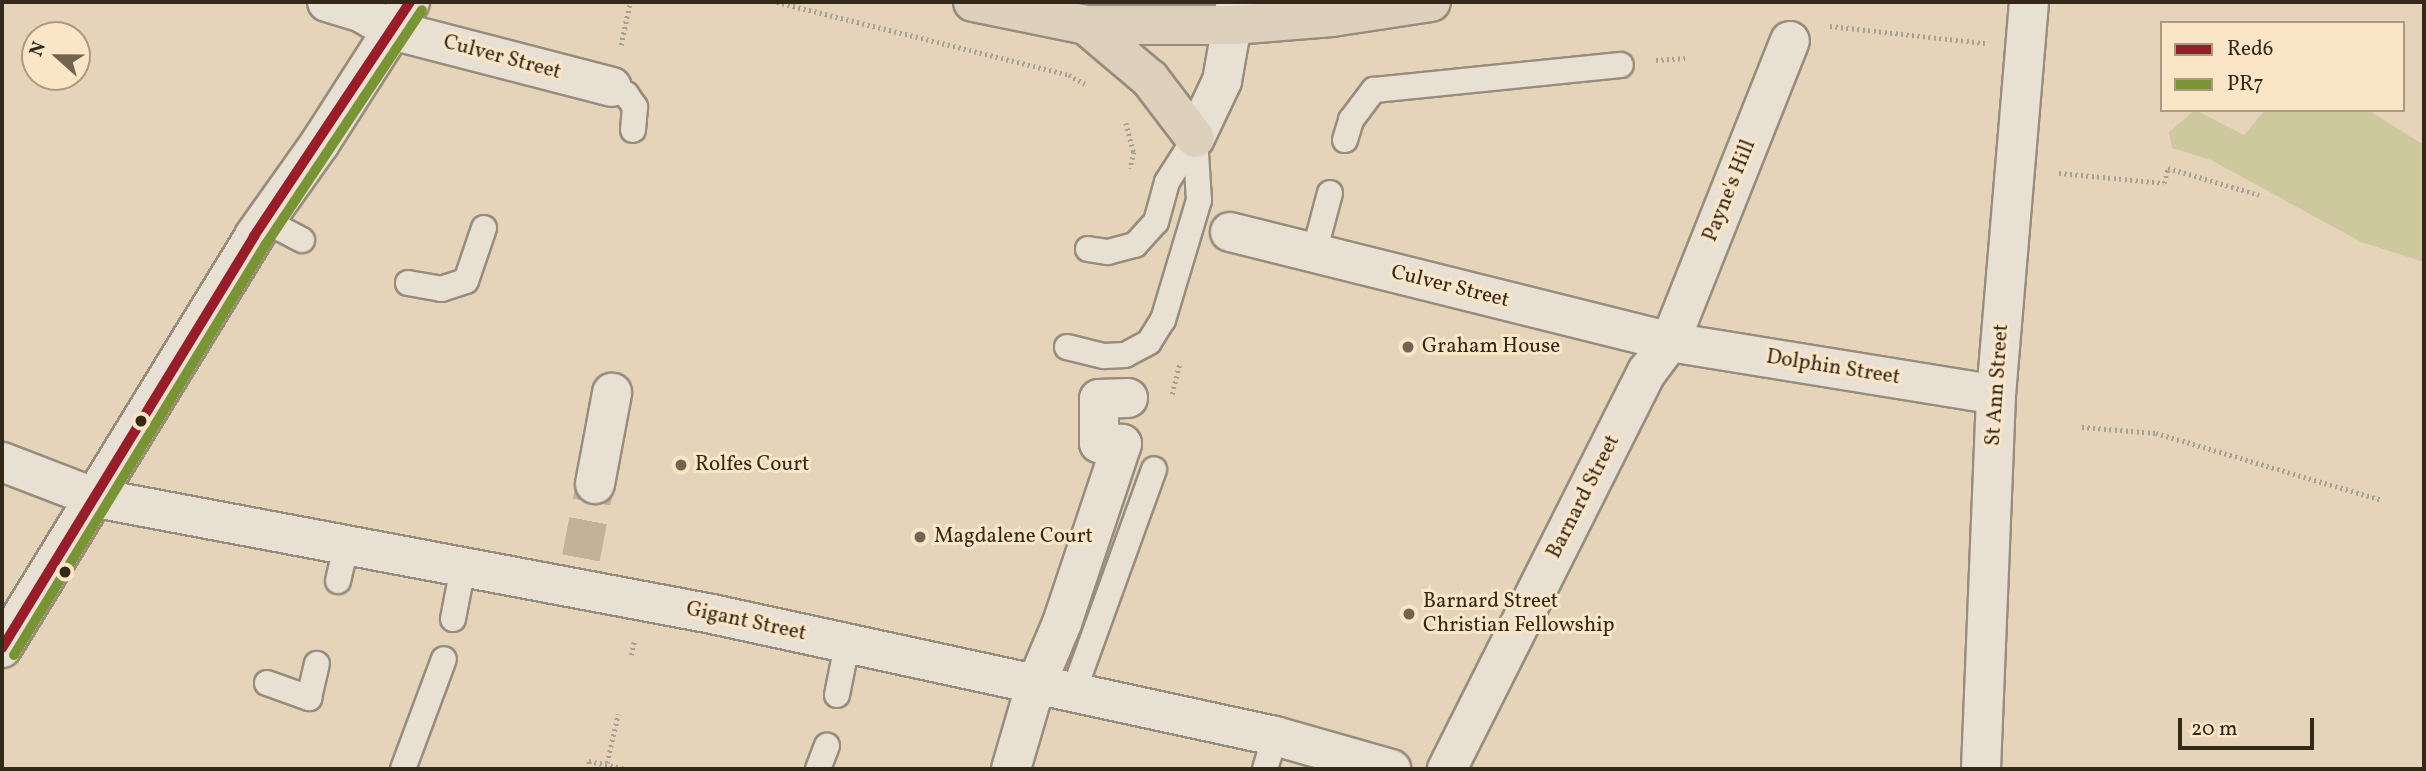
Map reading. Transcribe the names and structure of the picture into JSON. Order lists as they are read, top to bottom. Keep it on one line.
{"streets":{"street":["Culver Street","Payne's Hill","Dolphin Street","St Ann Street","Barnard Street","Gigant Street"]},"crossings":[["Culver Street","Payne's Hill"],["Culver Street","Dolphin Street"],["Culver Street","Barnard Street"],["Payne's Hill","Dolphin Street"],["Payne's Hill","Barnard Street"],["Dolphin Street","St Ann Street"],["Dolphin Street","Barnard Street"]],"places":["Graham House","Rolfes Court","Magdalene Court","Barnard Street Christian Fellowship"],"lines":["transit line Red6","transit line PR7"],"legend":["Red6","PR7"],"scale_bar":"20 m","north":"left"}
